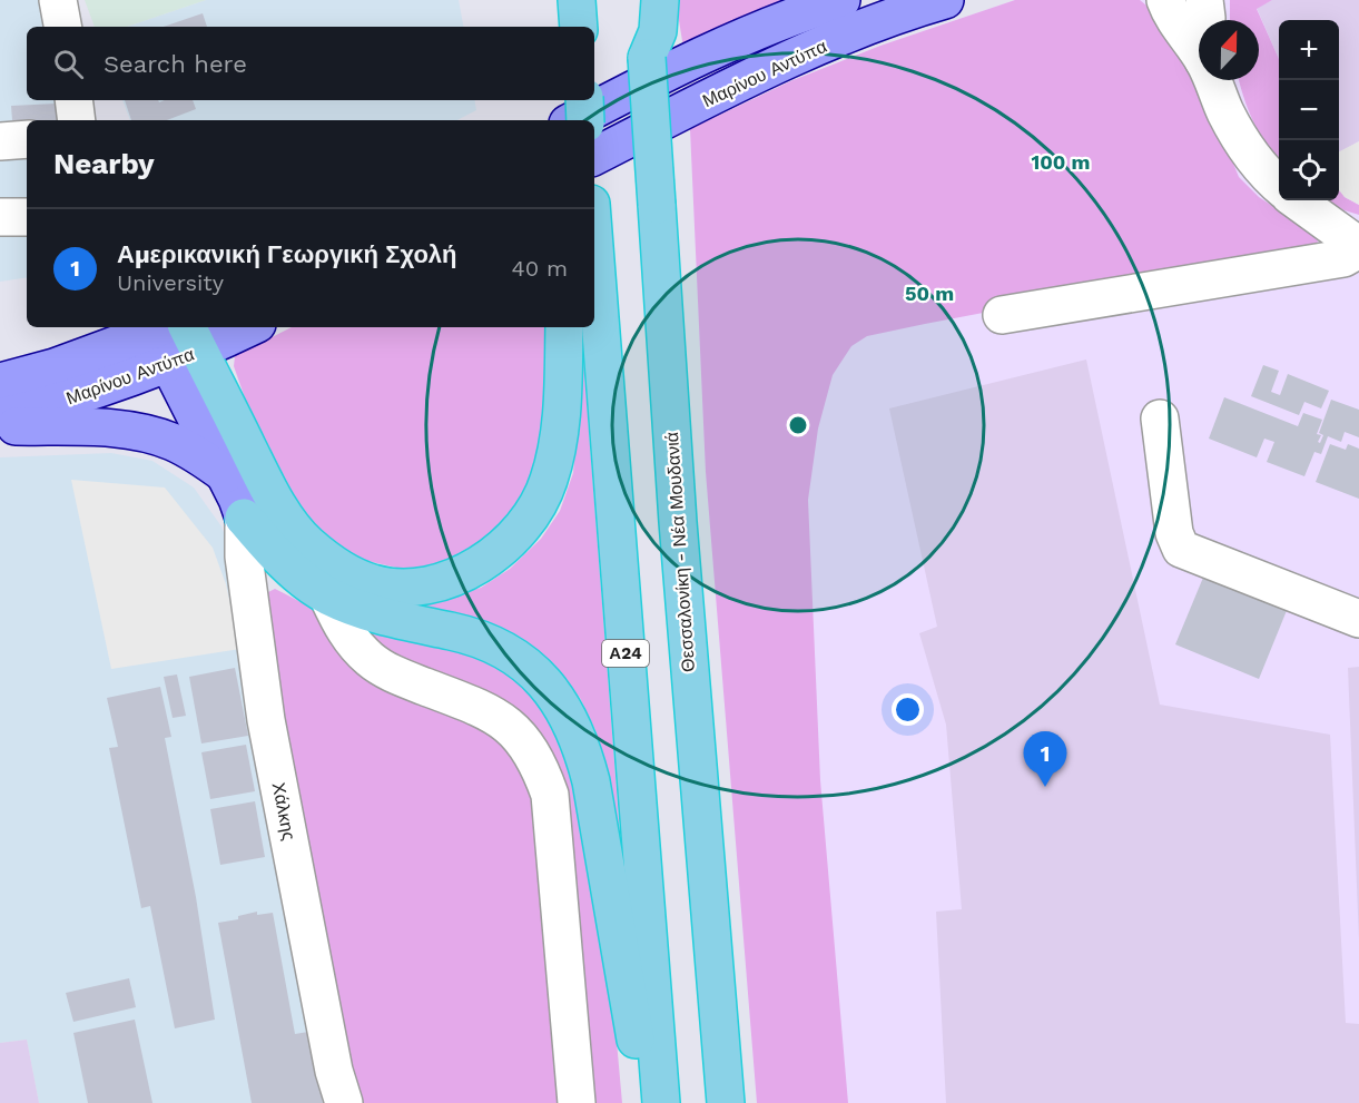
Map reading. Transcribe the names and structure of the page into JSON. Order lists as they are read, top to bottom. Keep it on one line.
{"streets":{"highway":["Θεσσαλονίκη - Νέα Μουδανιά","Α24"],"main road":["Μαρίνου Αντύπα"],"street":["Χάλκης"]},"north":"top","page":{"map_buttons":["+","−"],"search":"Search here","heading":"Nearby","list":[{"mark":"1","name":"Αμερικανική Γεωργική Σχολή","note":"University","value":"40 m"}],"pins":"1"},"rings":["100 m","50 m"]}
